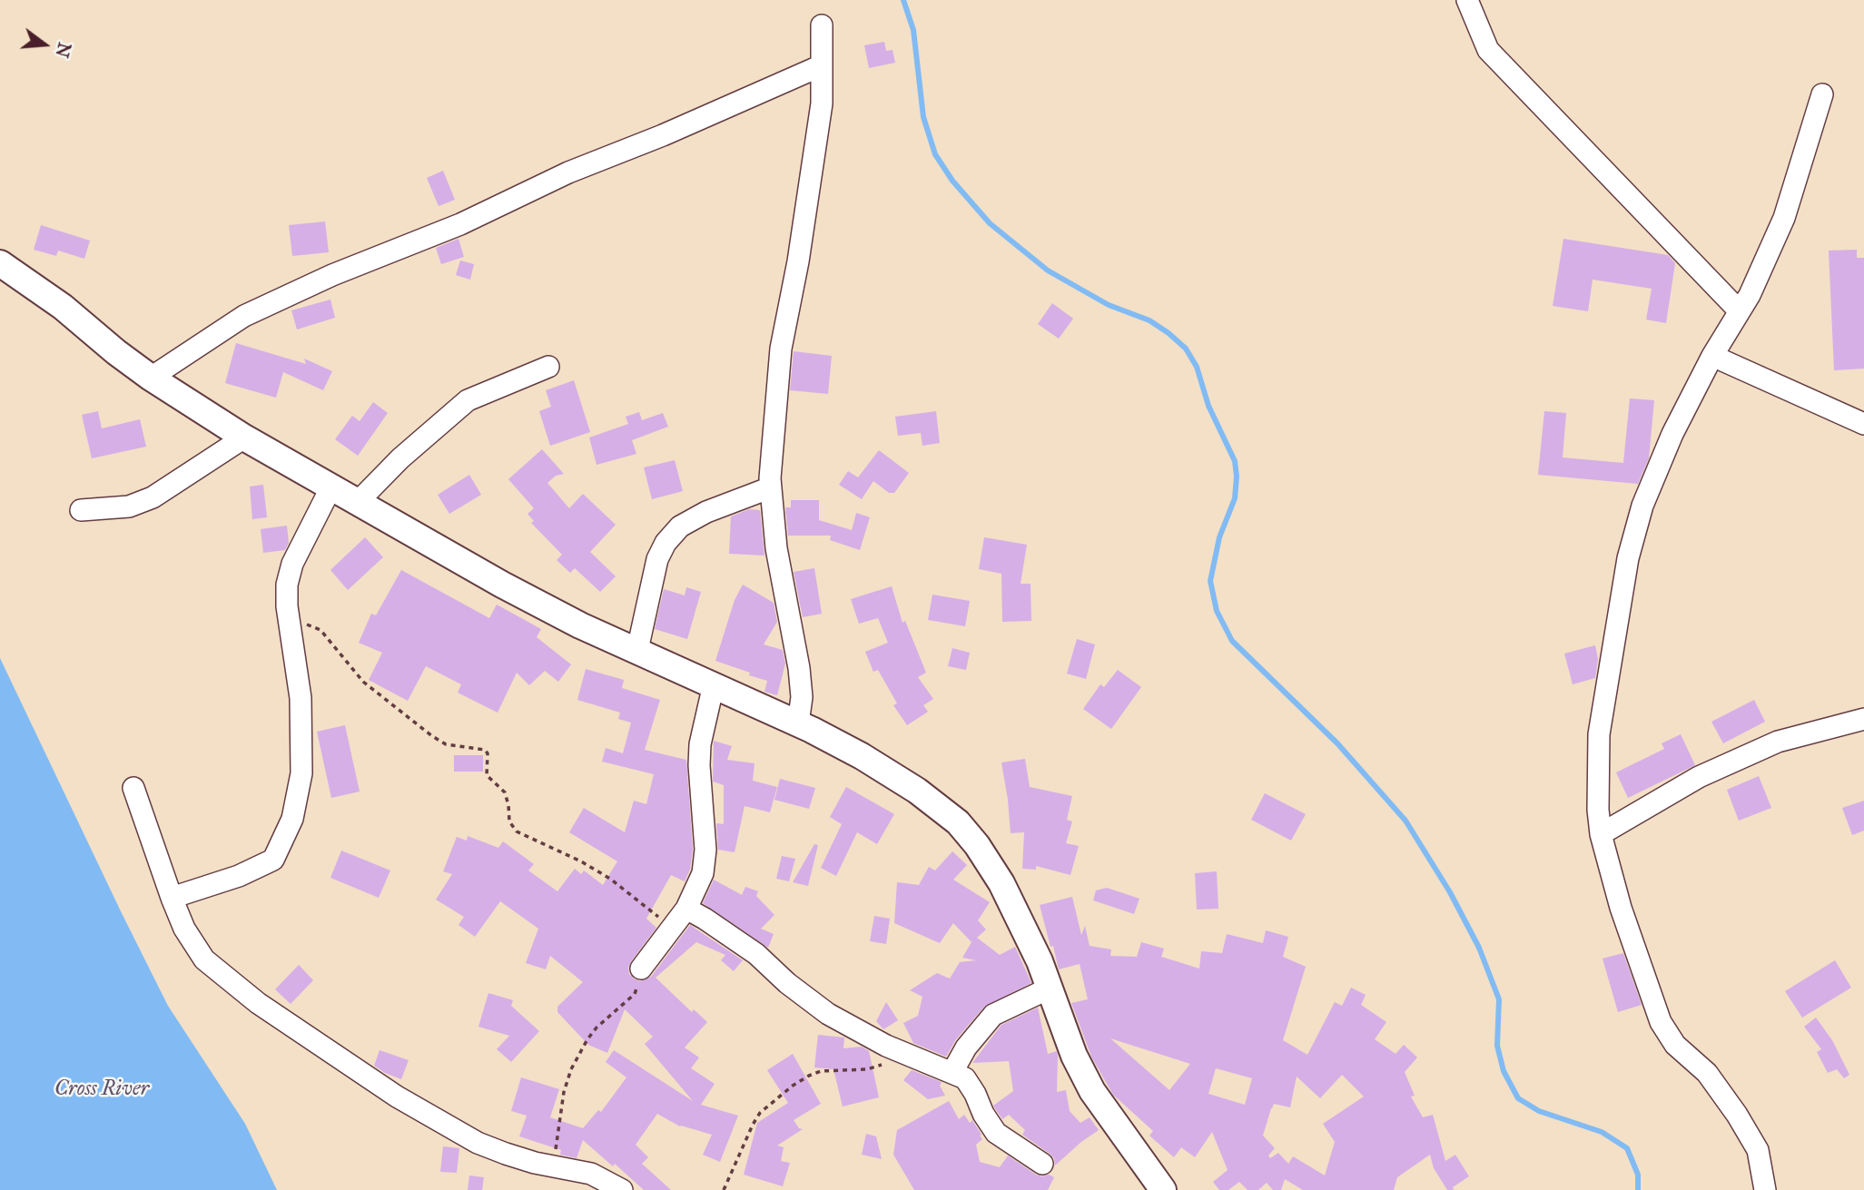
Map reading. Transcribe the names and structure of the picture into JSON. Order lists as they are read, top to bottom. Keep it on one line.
{"water":["Cross River"],"north":"right"}
